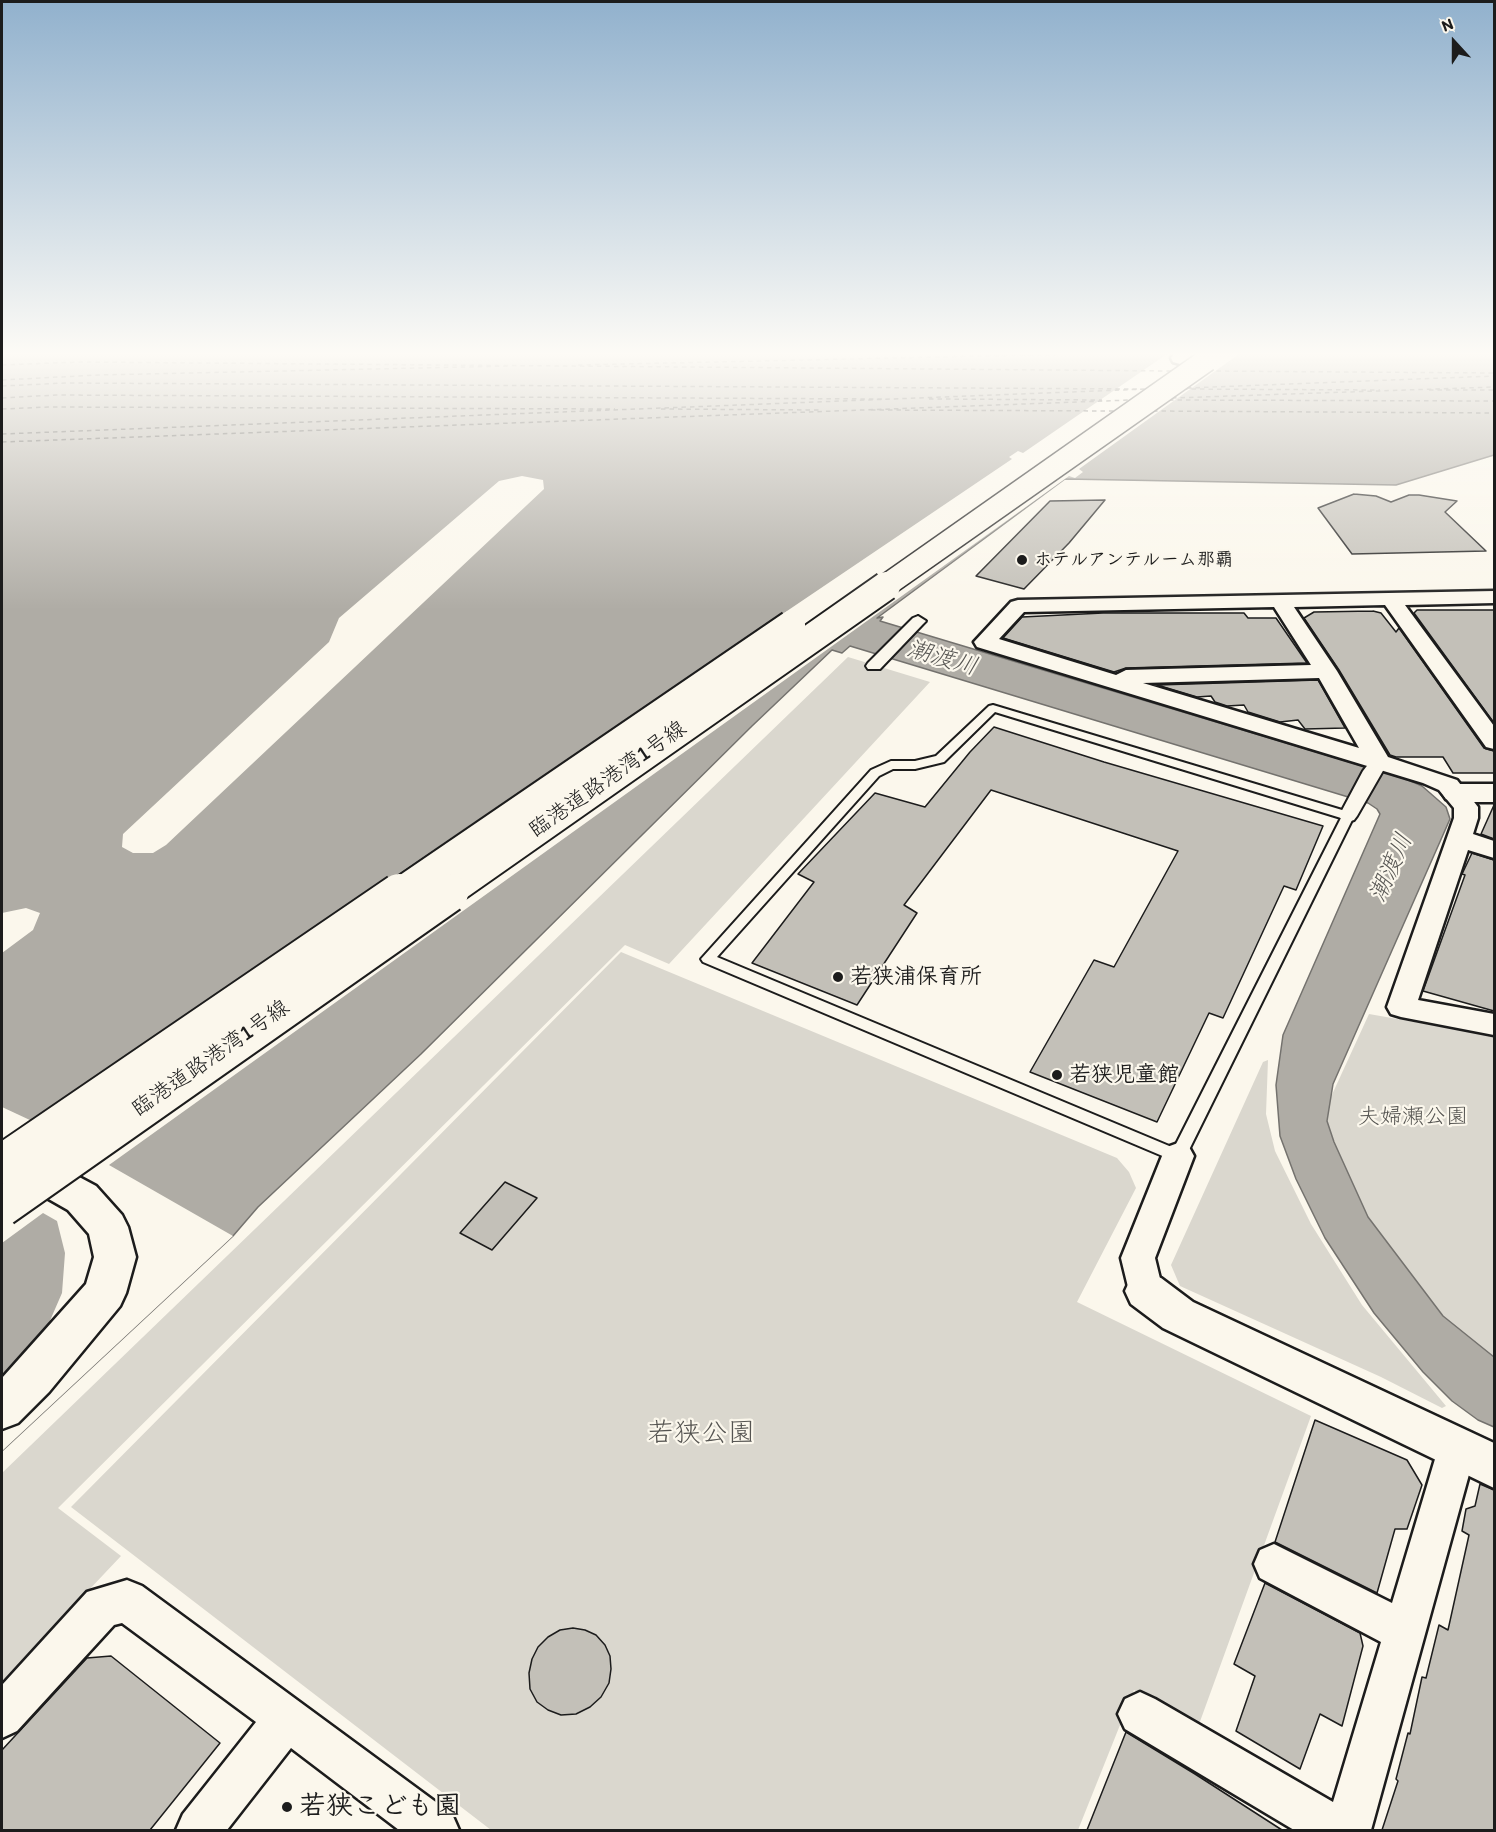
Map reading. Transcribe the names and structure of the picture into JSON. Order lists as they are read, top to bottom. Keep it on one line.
{"streets":{"street":["臨港道路港湾1号線"]},"water":["潮渡川"],"parks":["夫婦瀬公園","若狭公園"],"places":["ホテルアンテルーム那覇","若狭浦保育所","若狭児童館","若狭こども園"],"north":"top"}
